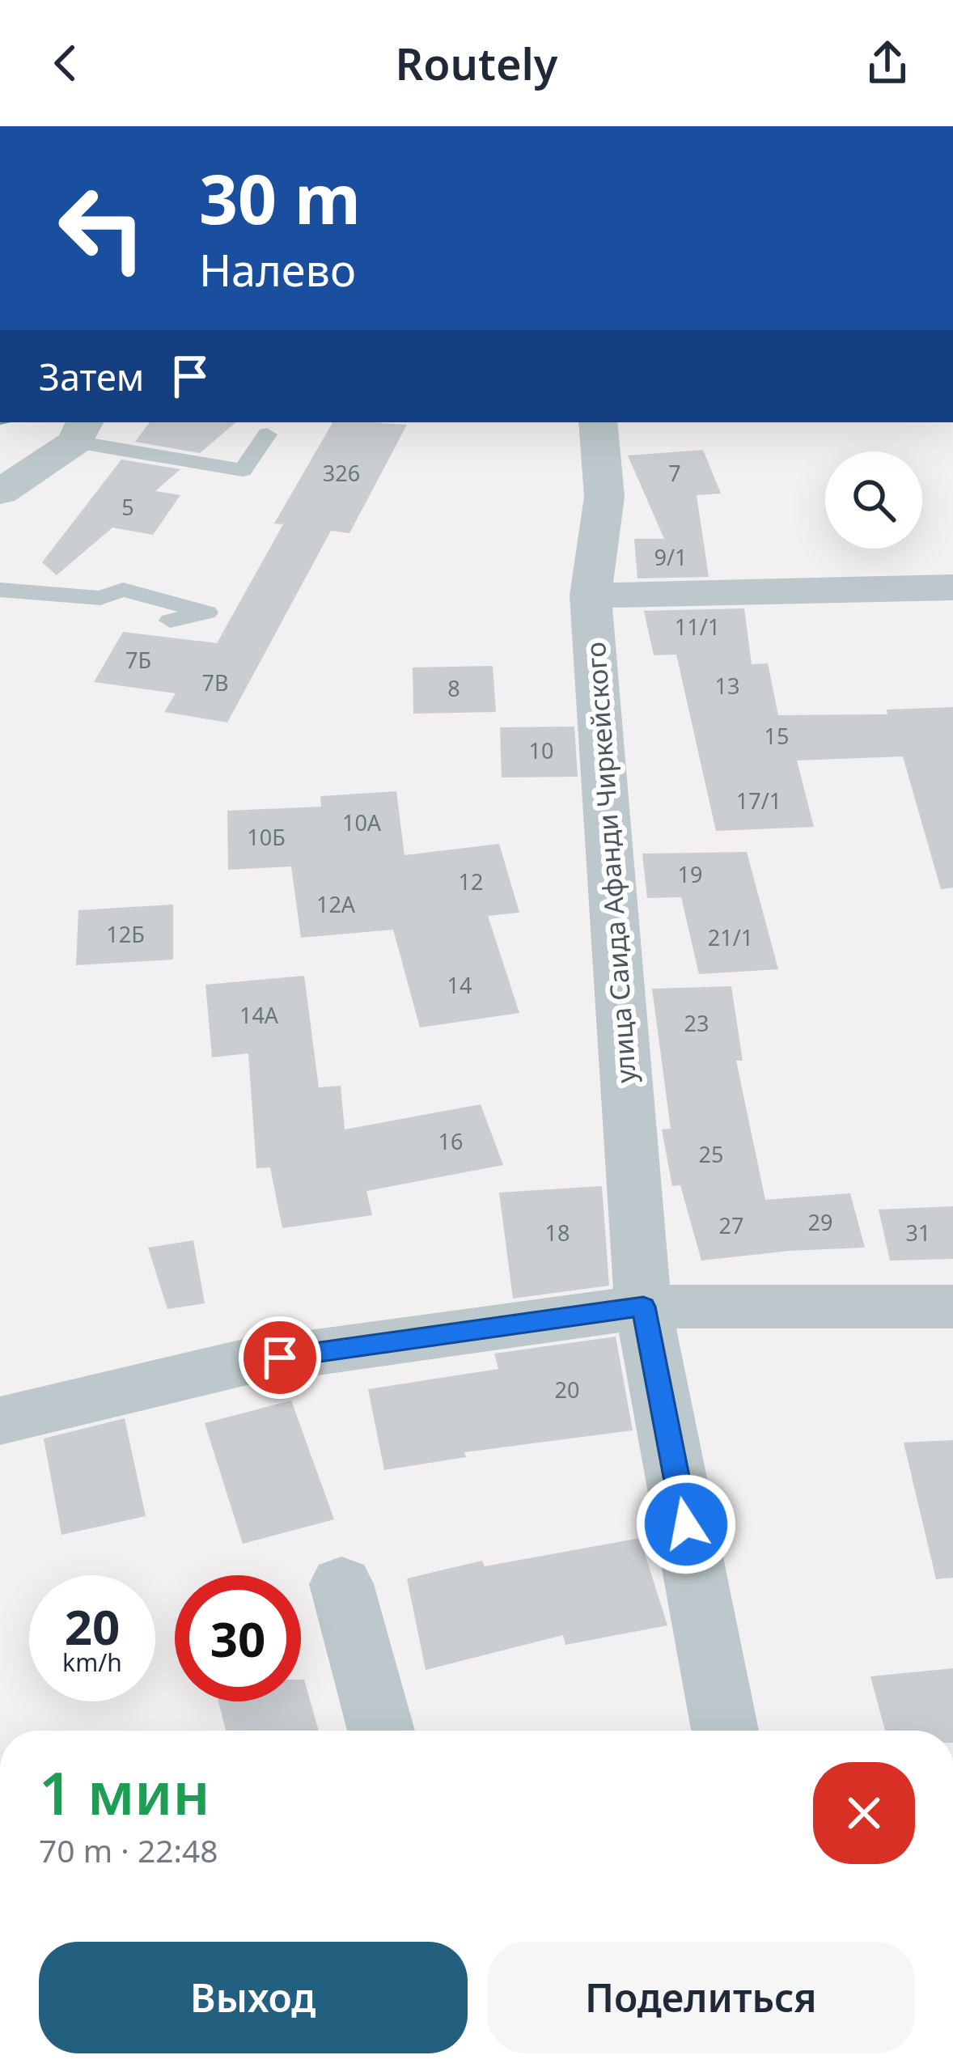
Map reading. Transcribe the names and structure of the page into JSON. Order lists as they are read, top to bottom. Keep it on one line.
{"streets":{"street":["улица Саида Афанди Чиркейского"]},"house_numbers":["326","7","5","9/1","11/1","7Б","7В","13","8","15","10","17/1","10А","10Б","19","12","12А","12Б","21/1","14","14А","23","16","25","29","27","18","31","20"],"page":{"header":"Routely","turn":["30 m","Налево"],"then":"Затем","speed":"20 km/h","limit":"30","heading":["1 мин","70 m · 22:48"],"buttons":["Выход","Поделиться"]}}
